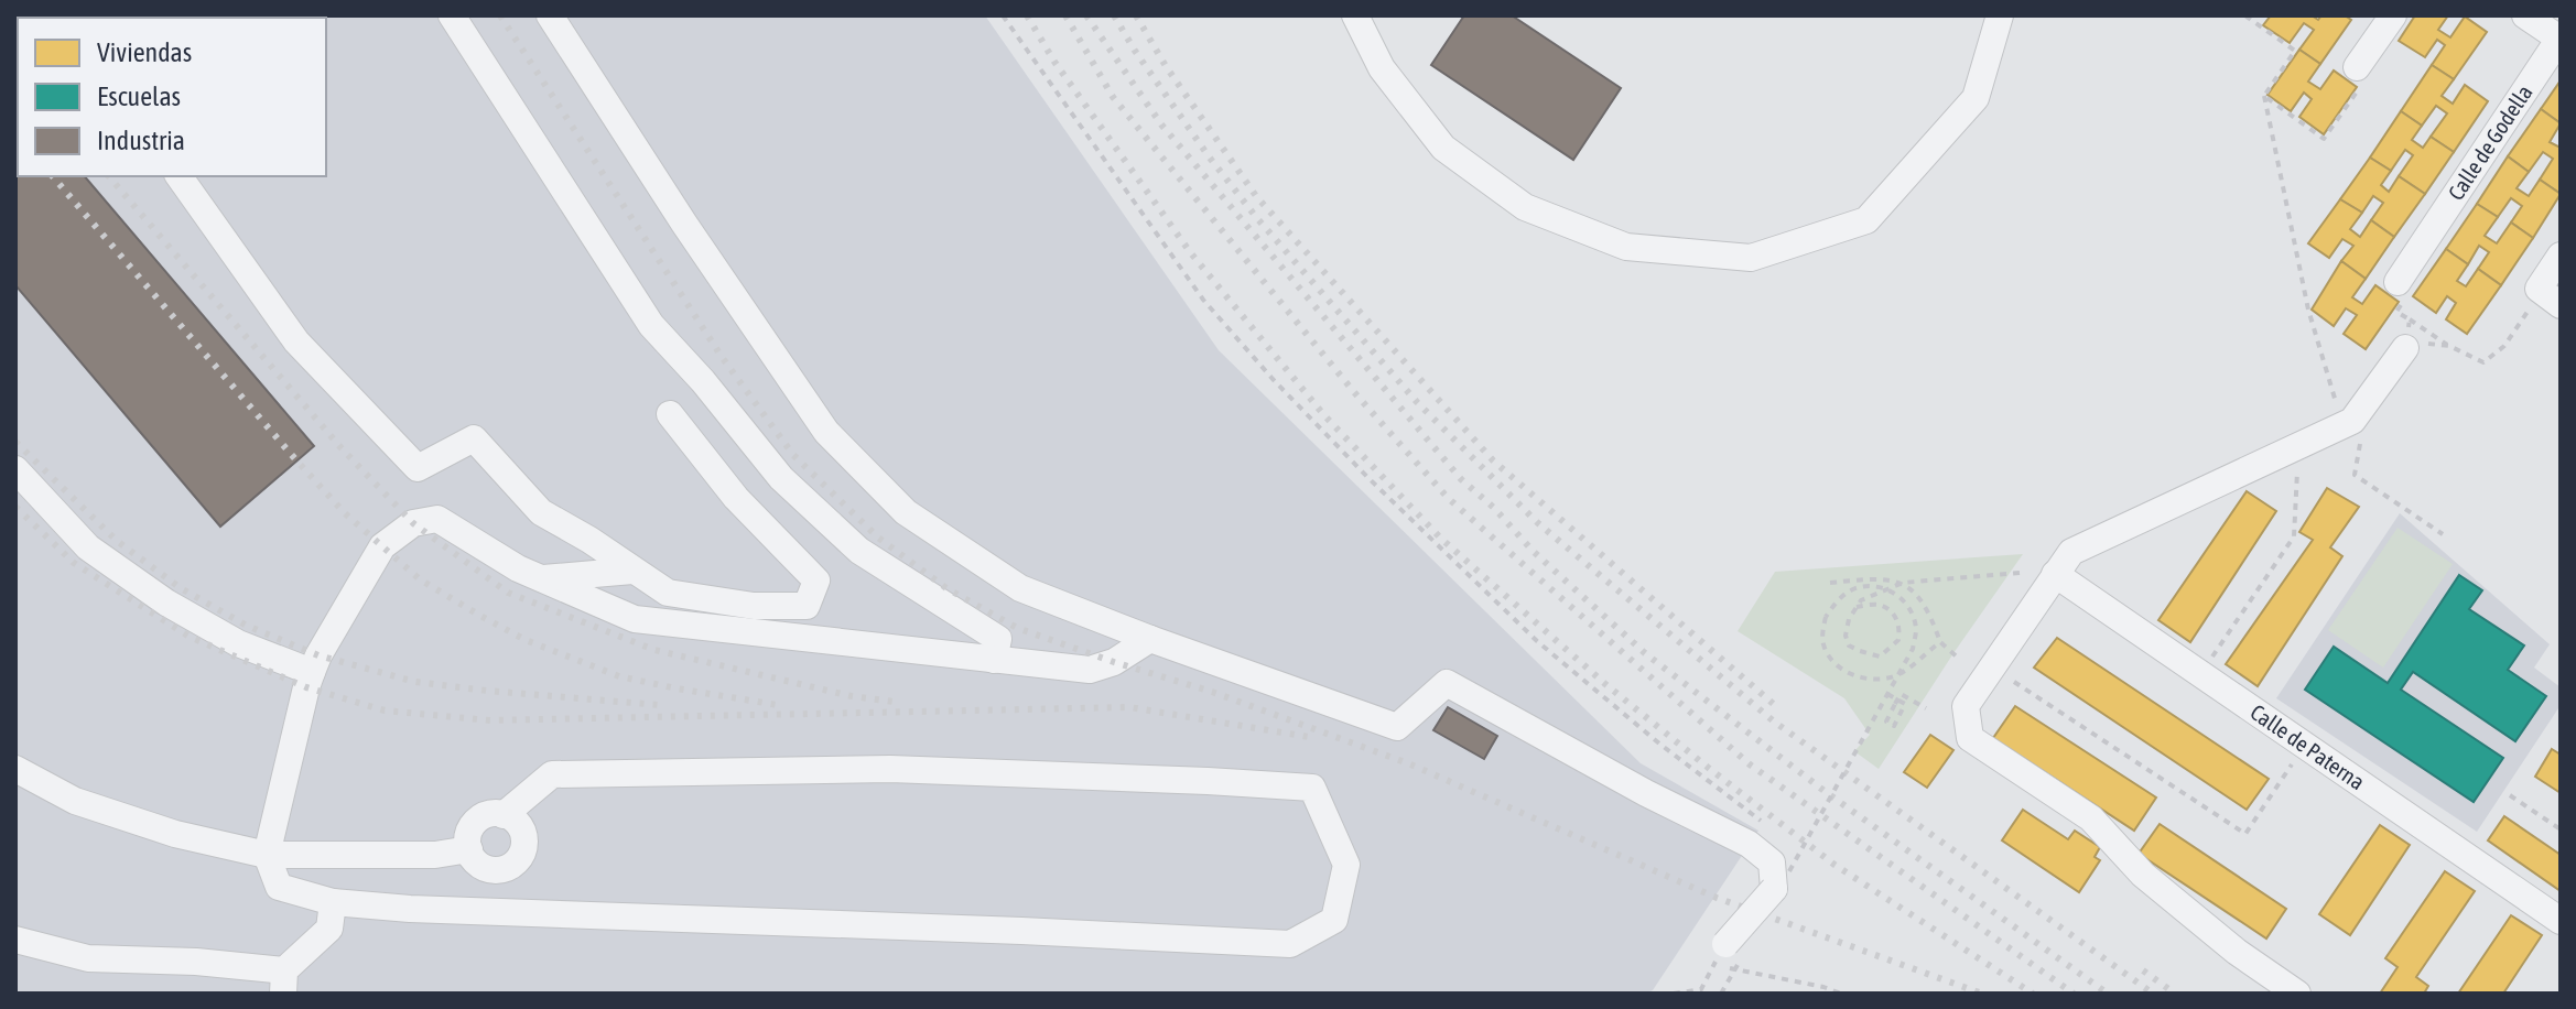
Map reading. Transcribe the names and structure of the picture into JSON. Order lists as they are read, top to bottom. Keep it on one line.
{"streets":{"street":["Calle de Godella","Calle de Paterna"]},"legend":["Viviendas","Escuelas","Industria"]}
